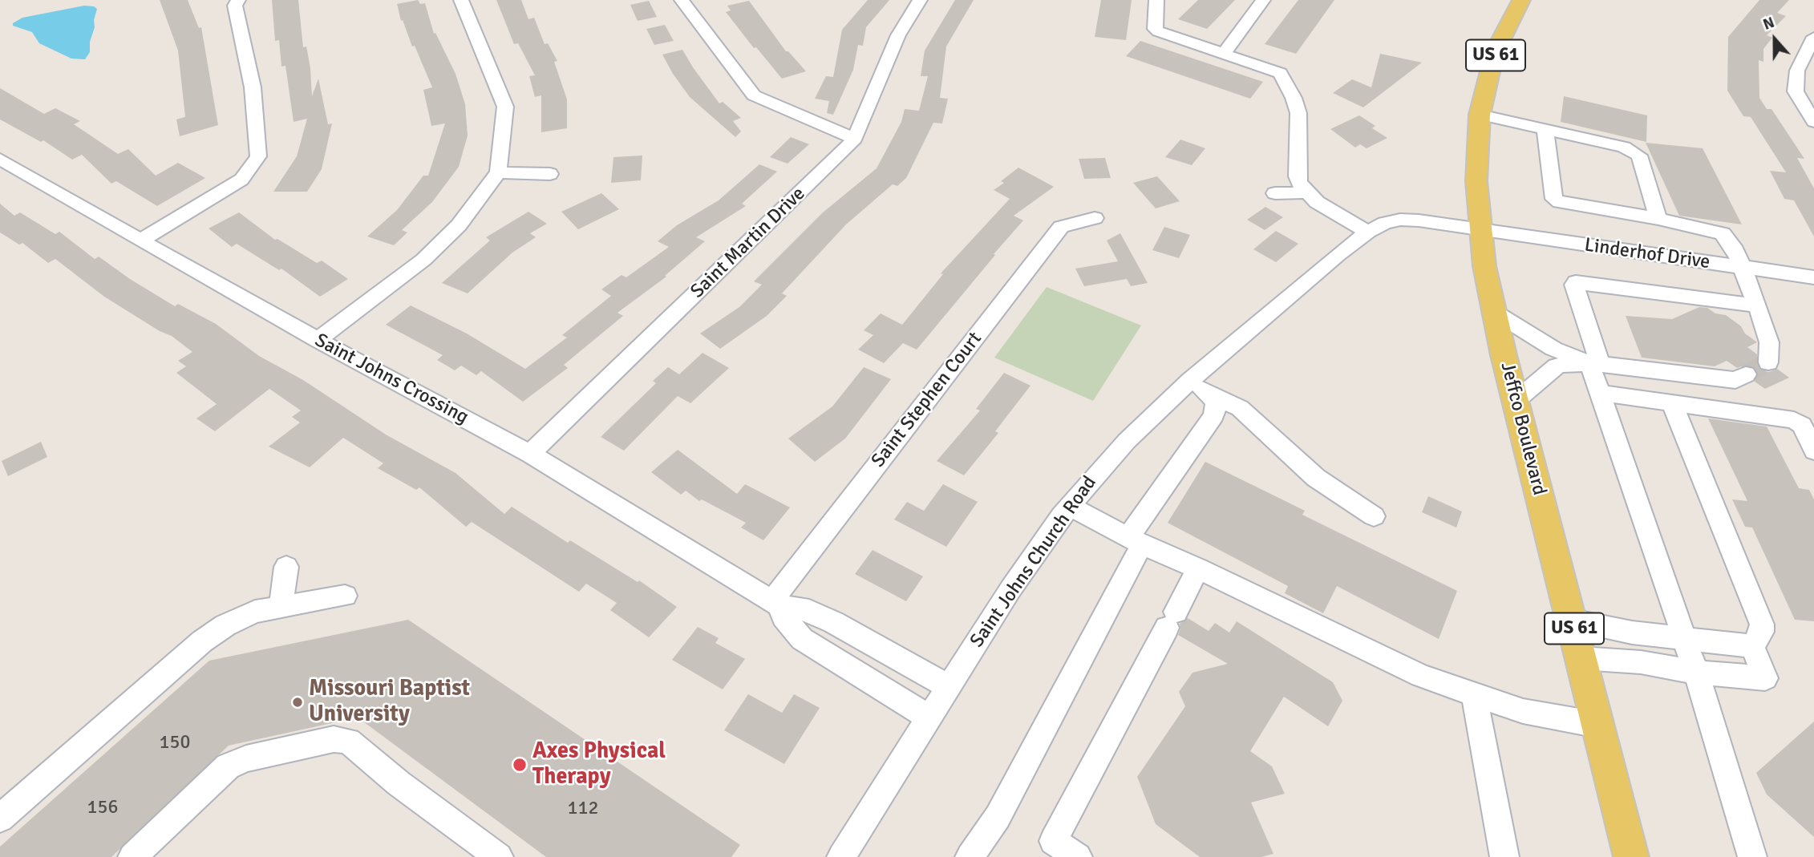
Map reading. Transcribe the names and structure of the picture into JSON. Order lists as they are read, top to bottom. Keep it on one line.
{"streets":{"main road":["US 61","Jeffco Boulevard"],"street":["Saint Martin Drive","Linderhof Drive","Saint Johns Crossing","Saint Stephen Court","Saint Johns Church Road"]},"crossings":[["Saint Martin Drive","Saint Johns Crossing"],["Linderhof Drive","Jeffco Boulevard"],["Linderhof Drive","Saint Johns Church Road"],["Saint Johns Crossing","Saint Stephen Court"],["Saint Johns Crossing","Saint Johns Church Road"],["Jeffco Boulevard","Saint Johns Church Road"]],"places":["Missouri Baptist University","Axes Physical Therapy"],"house_numbers":["150","156","112"],"north":"top"}
